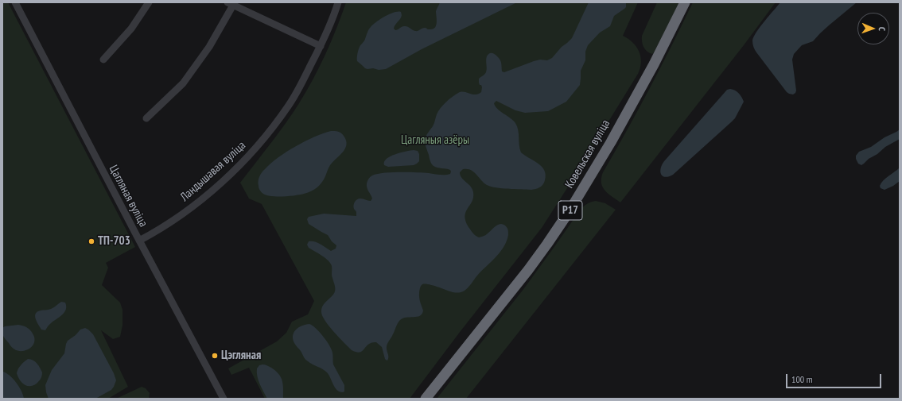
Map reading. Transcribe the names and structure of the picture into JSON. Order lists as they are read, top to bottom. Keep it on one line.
{"streets":{"highway":["Ковельская вуліца","Р17"],"street":["Ландышавая вуліца","Цагляная вуліца"]},"crossings":[["Ландышавая вуліца","Цагляная вуліца"]],"parks":["Цагляныя азёры"],"places":["ТП-703","Цэгляная"],"scale_bar":"100 m","north":"right"}
